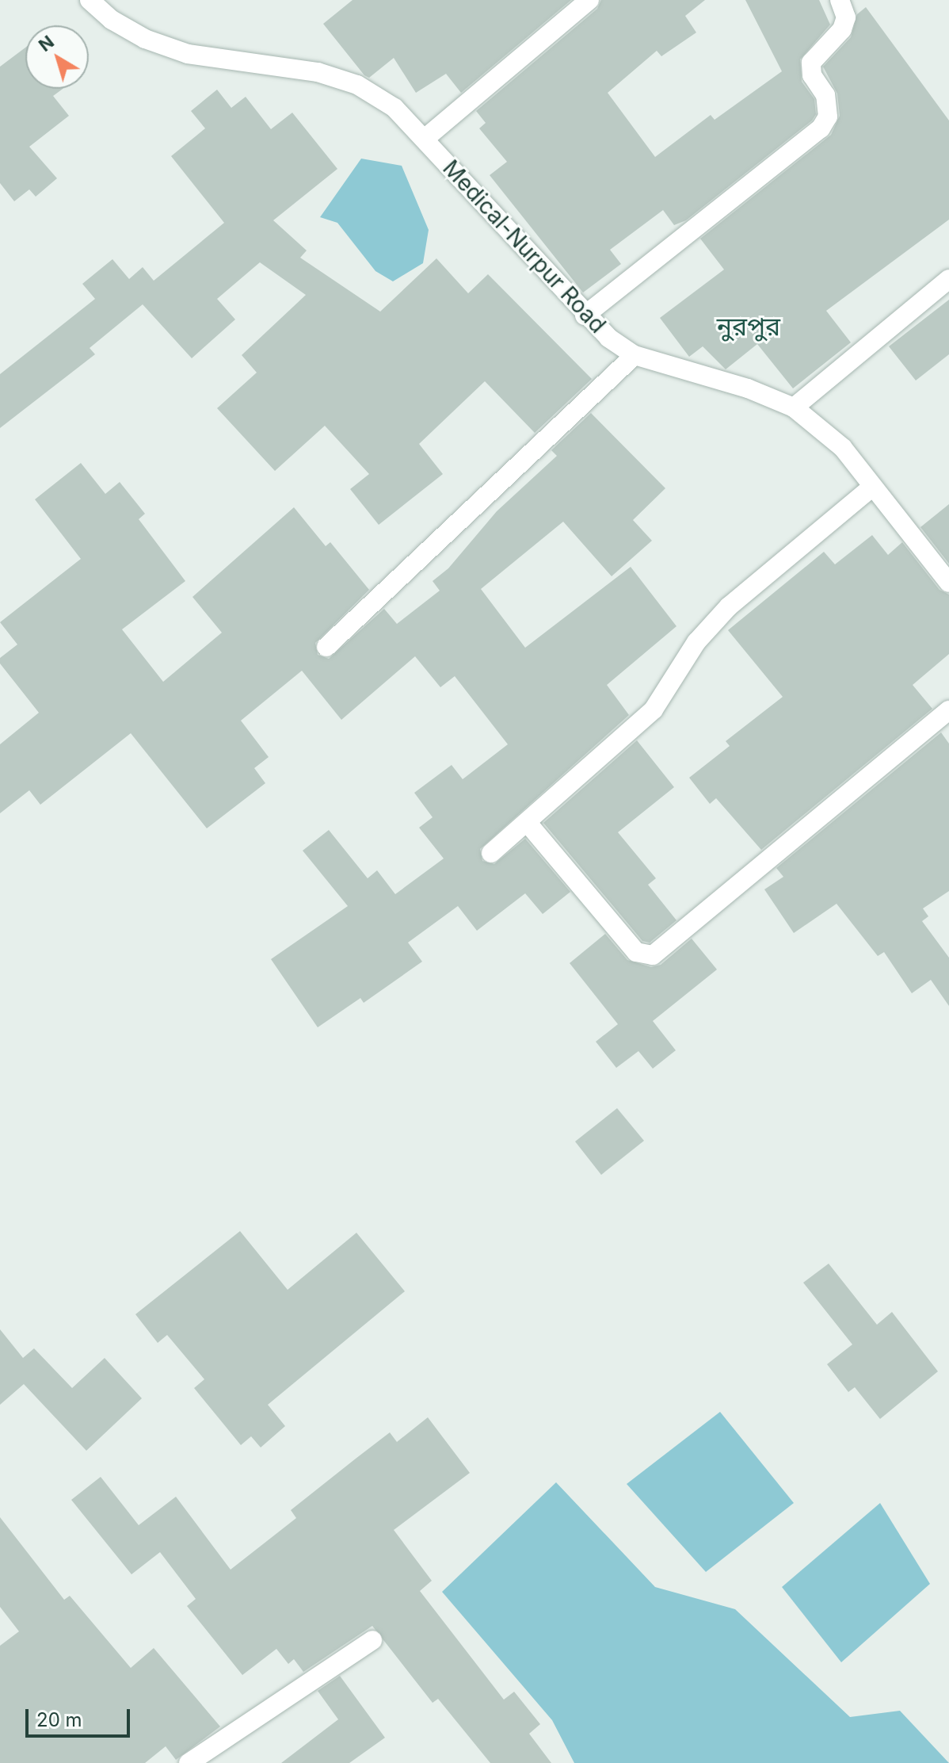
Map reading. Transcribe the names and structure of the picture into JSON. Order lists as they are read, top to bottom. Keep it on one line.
{"streets":{"street":["Medical-Nurpur Road"]},"districts":["নুরপুর"],"scale_bar":"20 m","north":"top left"}
